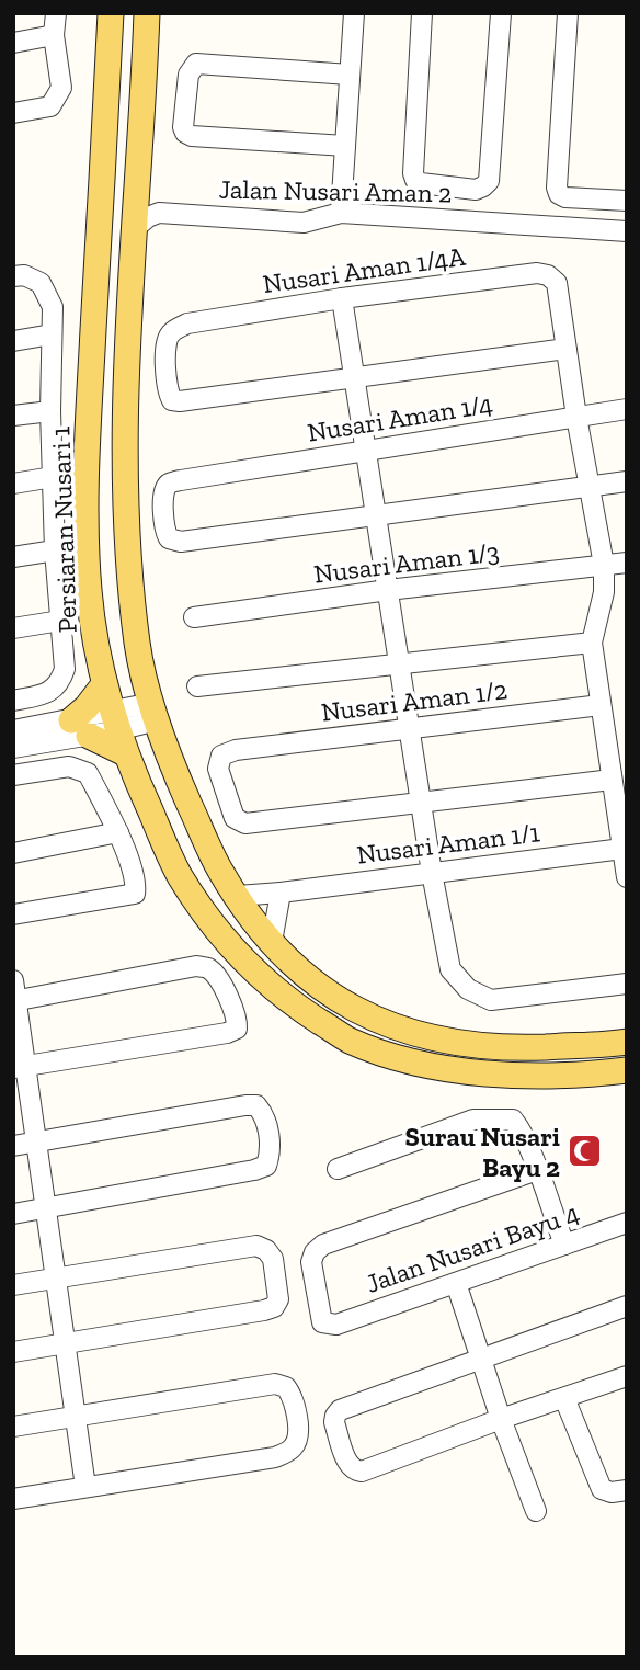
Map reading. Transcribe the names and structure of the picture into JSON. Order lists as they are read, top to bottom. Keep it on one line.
{"streets":{"main road":["Persiaran Nusari 1"],"street":["Jalan Nusari Aman 2","Nusari Aman 1/4A","Nusari Aman 1/4","Nusari Aman 1/3","Nusari Aman 1/2","Nusari Aman 1/1","Jalan Nusari Bayu 4"]},"places":{"mosque":["Surau Nusari Bayu 2"]}}
